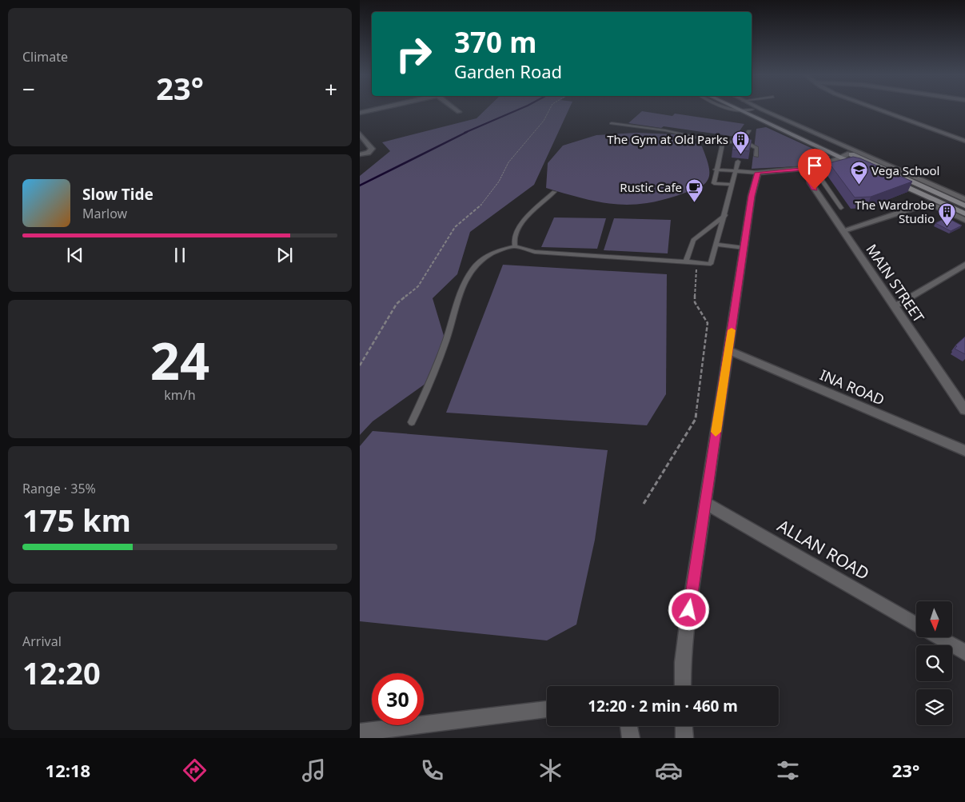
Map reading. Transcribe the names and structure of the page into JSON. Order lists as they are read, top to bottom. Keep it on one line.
{"streets":{"street":["MAIN STREET","INA ROAD","ALLAN ROAD"]},"places":{"building":["The Gym at Old Parks","The Wardrobe Studio"],"school or university":["Vega School"],"cafe":["Rustic Cafe"]},"north":"bottom","page":{"tile":["Climate",["24","km/h"],["Range · 35%","175 km"],["Arrival","12:20"]],"turn":["370 m","Garden Road"],"heat":["−","23°","+"],"song":["Slow Tide","Marlow"],"limit":"30","trip":"12:20 · 2 min · 460 m","tabs":["12:18","23°"]}}
